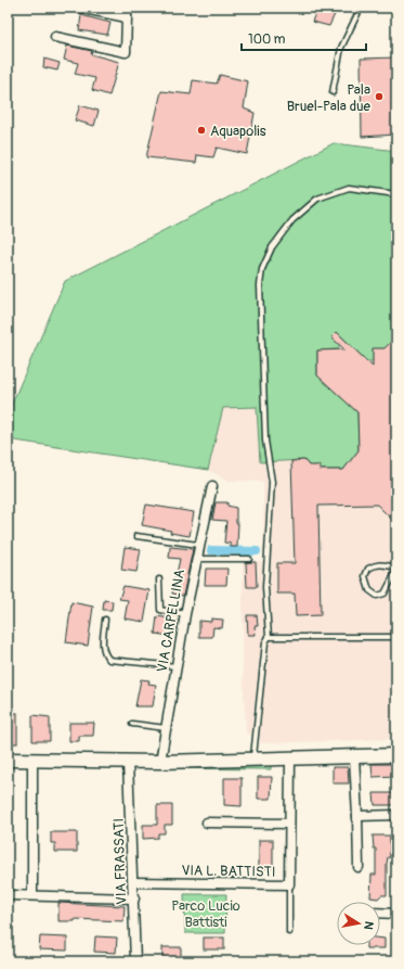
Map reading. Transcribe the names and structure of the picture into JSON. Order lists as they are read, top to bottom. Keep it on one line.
{"streets":{"street":["VIA CARPELLINA","VIA FRASSATI","VIA L. BATTISTI"]},"crossings":[["VIA FRASSATI","VIA L. BATTISTI"]],"parks":["Parco Lucio Battisti"],"places":["Pala Bruel-Pala due","Aquapolis"],"scale_bar":"100 m","north":"right"}
